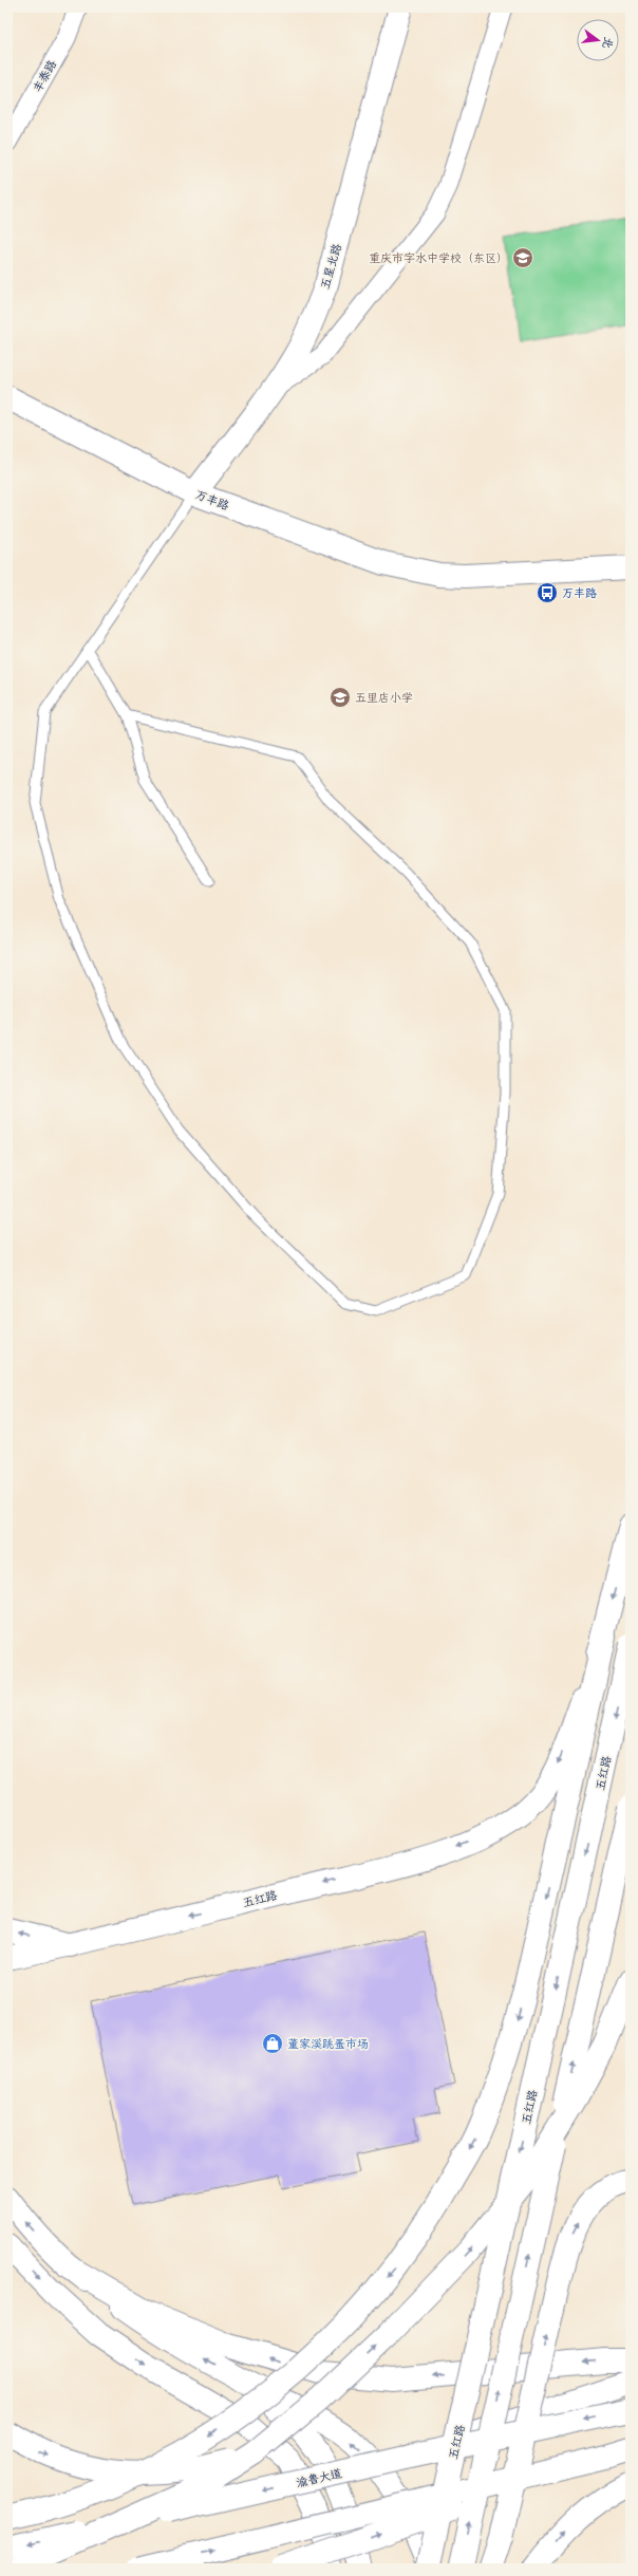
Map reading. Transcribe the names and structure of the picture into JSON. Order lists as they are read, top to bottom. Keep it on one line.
{"streets":{"main road":["五星北路","万丰路","五红路","渝鲁大道"],"street":["丰泰路"]},"crossings":[["五星北路","万丰路"]],"places":{"school or university":["重庆市字水中学校（东区）","五里店小学"],"bus stop":["万丰路"],"shop":["董家溪跳蚤市场"]},"north":"right"}
